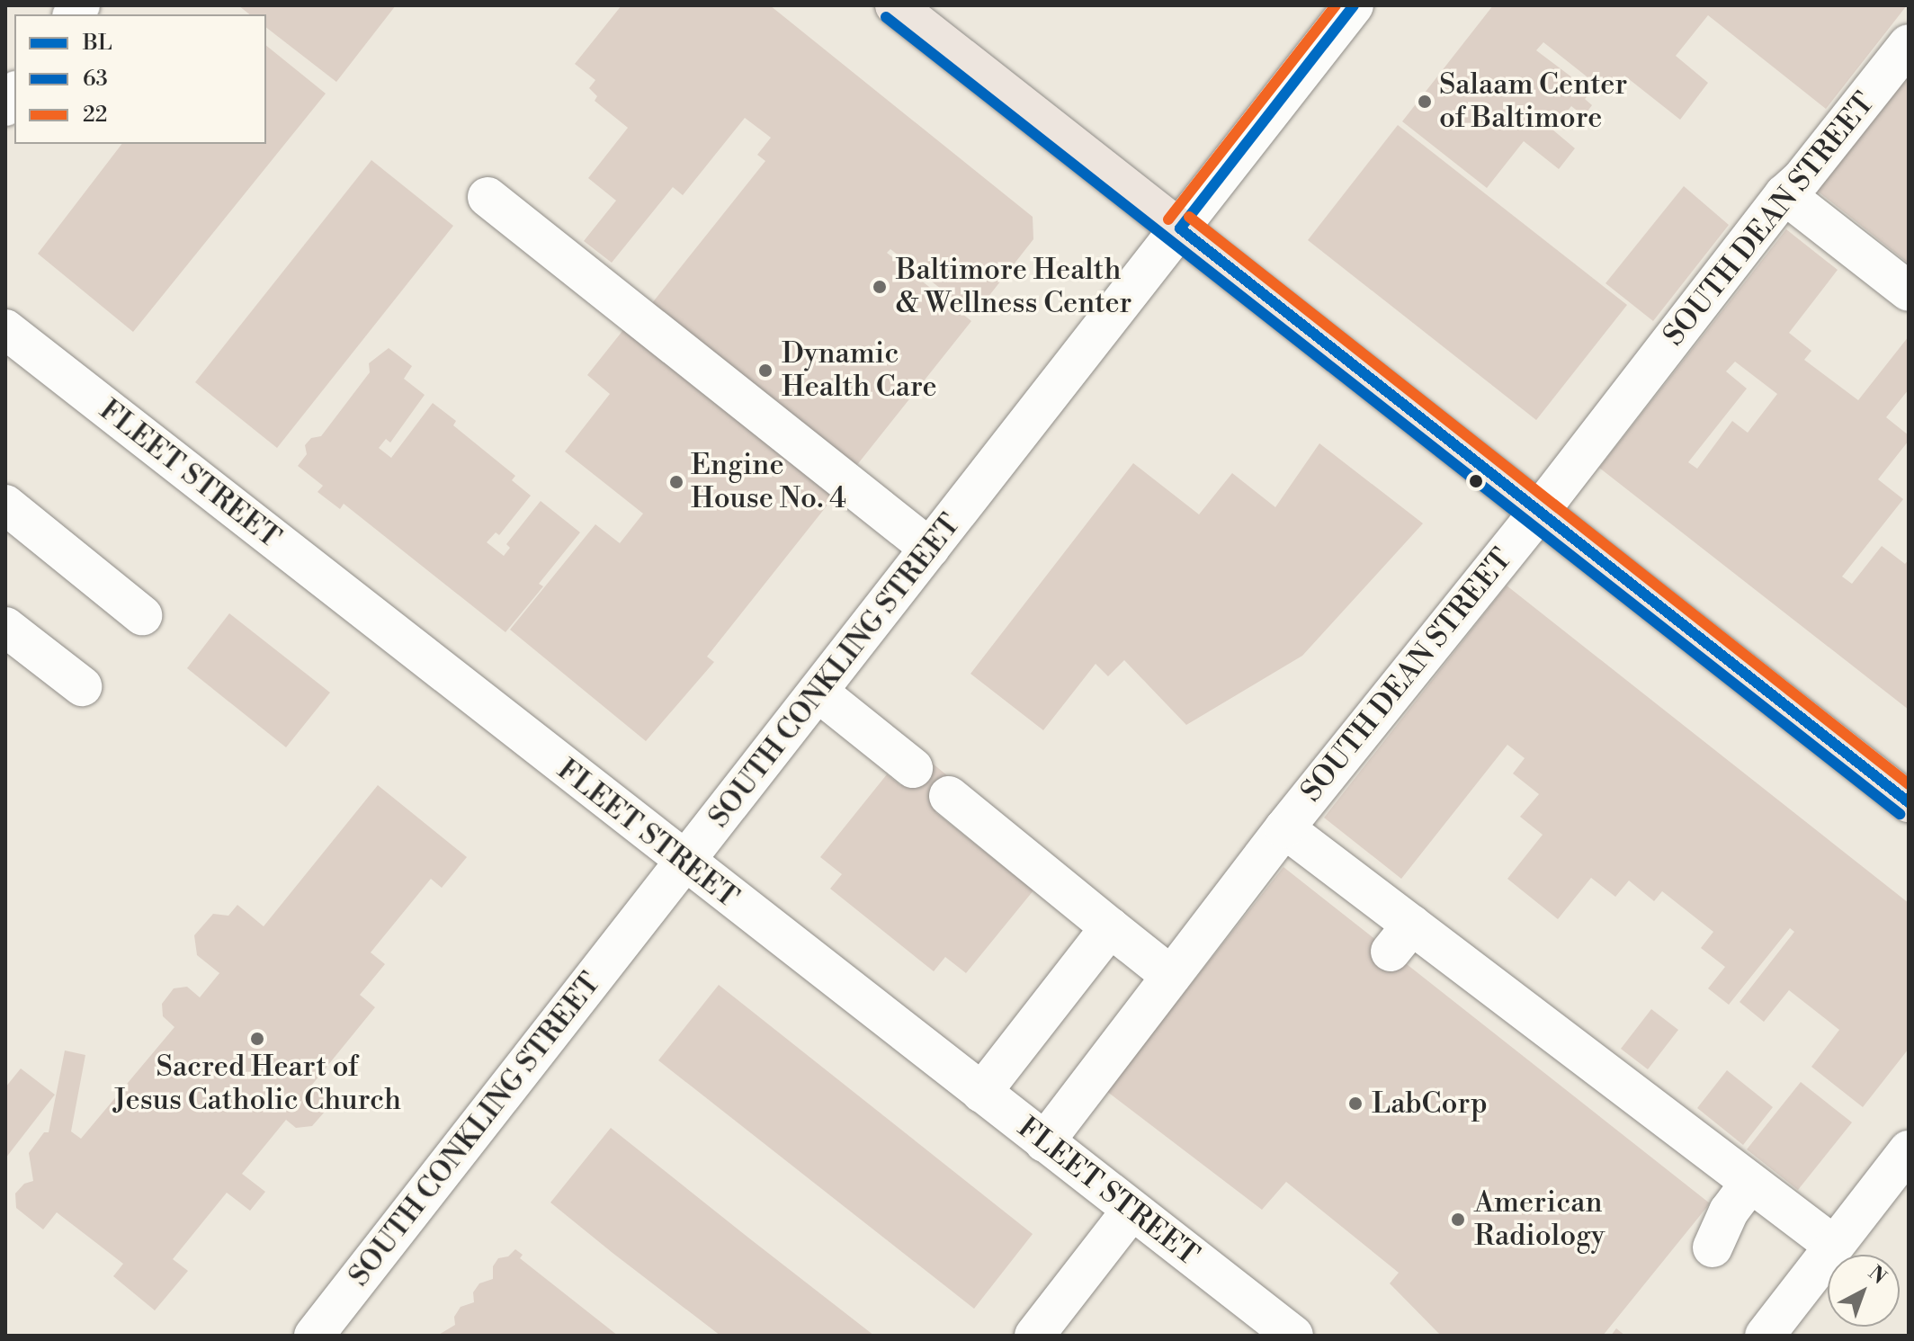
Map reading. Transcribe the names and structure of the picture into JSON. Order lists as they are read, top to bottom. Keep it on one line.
{"streets":{"street":["SOUTH DEAN STREET","FLEET STREET","SOUTH CONKLING STREET"]},"crossings":[["SOUTH DEAN STREET","FLEET STREET"],["FLEET STREET","SOUTH CONKLING STREET"]],"places":["Salaam Center of Baltimore","Baltimore Health & Wellness Center","Dynamic Health Care","Engine House No. 4","Sacred Heart of Jesus Catholic Church","LabCorp","American Radiology"],"lines":["transit line BL","transit line 22","transit line 63"],"legend":["BL","63","22"],"north":"top right"}
